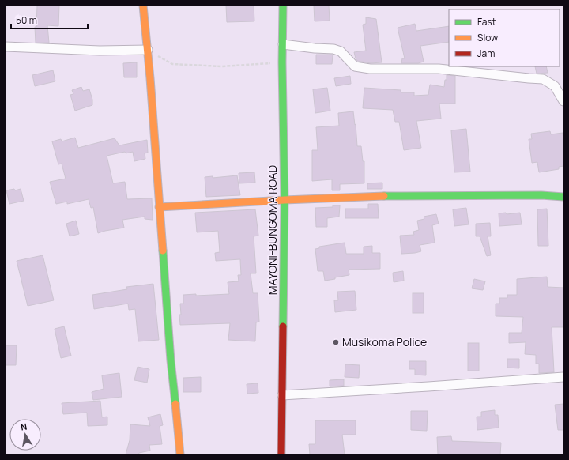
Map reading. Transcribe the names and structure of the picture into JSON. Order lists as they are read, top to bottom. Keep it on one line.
{"streets":{"street":["MAYONI-BUNGOMA ROAD"]},"places":["Musikoma Police"],"legend":["Fast","Slow","Jam"],"scale_bar":"50 m","north":"top"}
